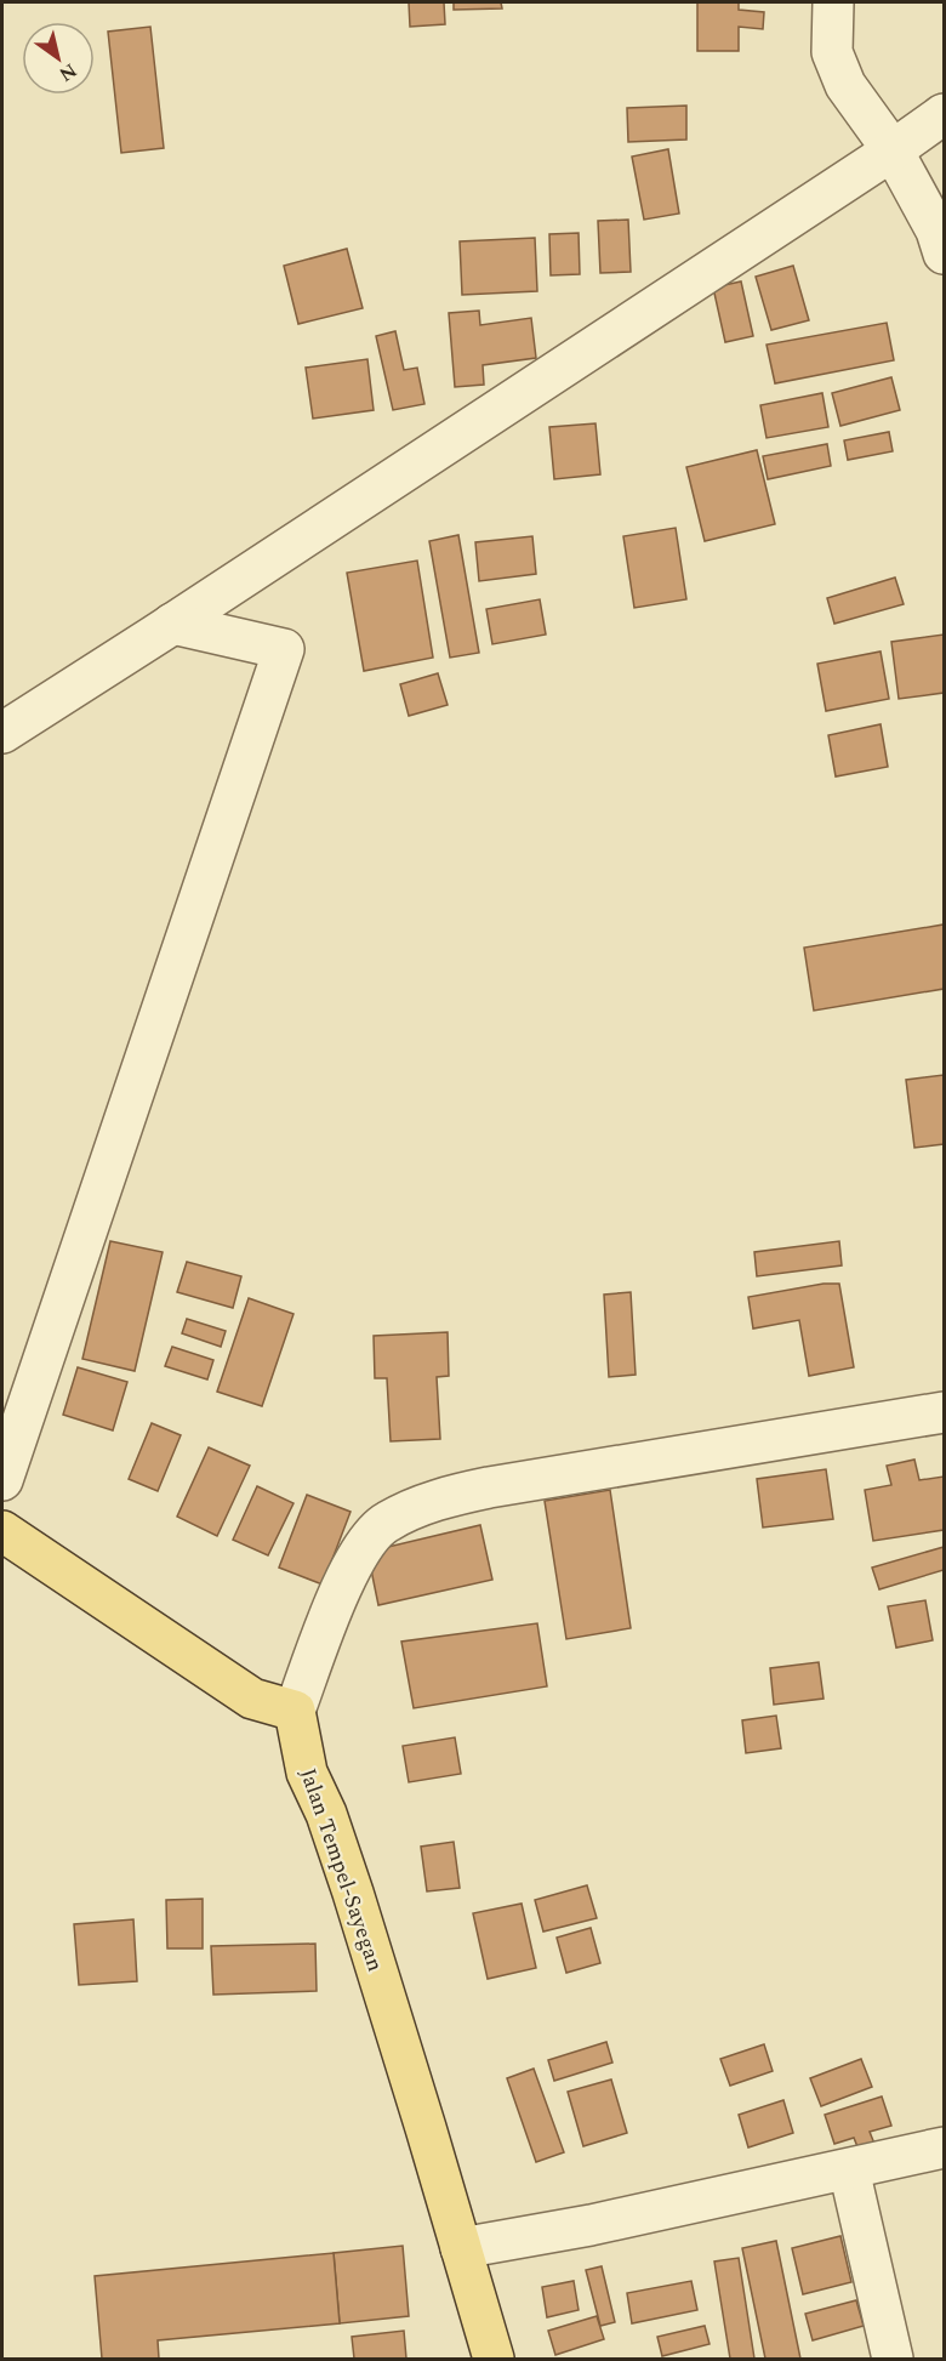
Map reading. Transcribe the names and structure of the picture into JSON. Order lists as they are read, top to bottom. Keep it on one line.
{"streets":{"main road":["Jalan Tempel-Sayegan"]},"north":"bottom right"}
